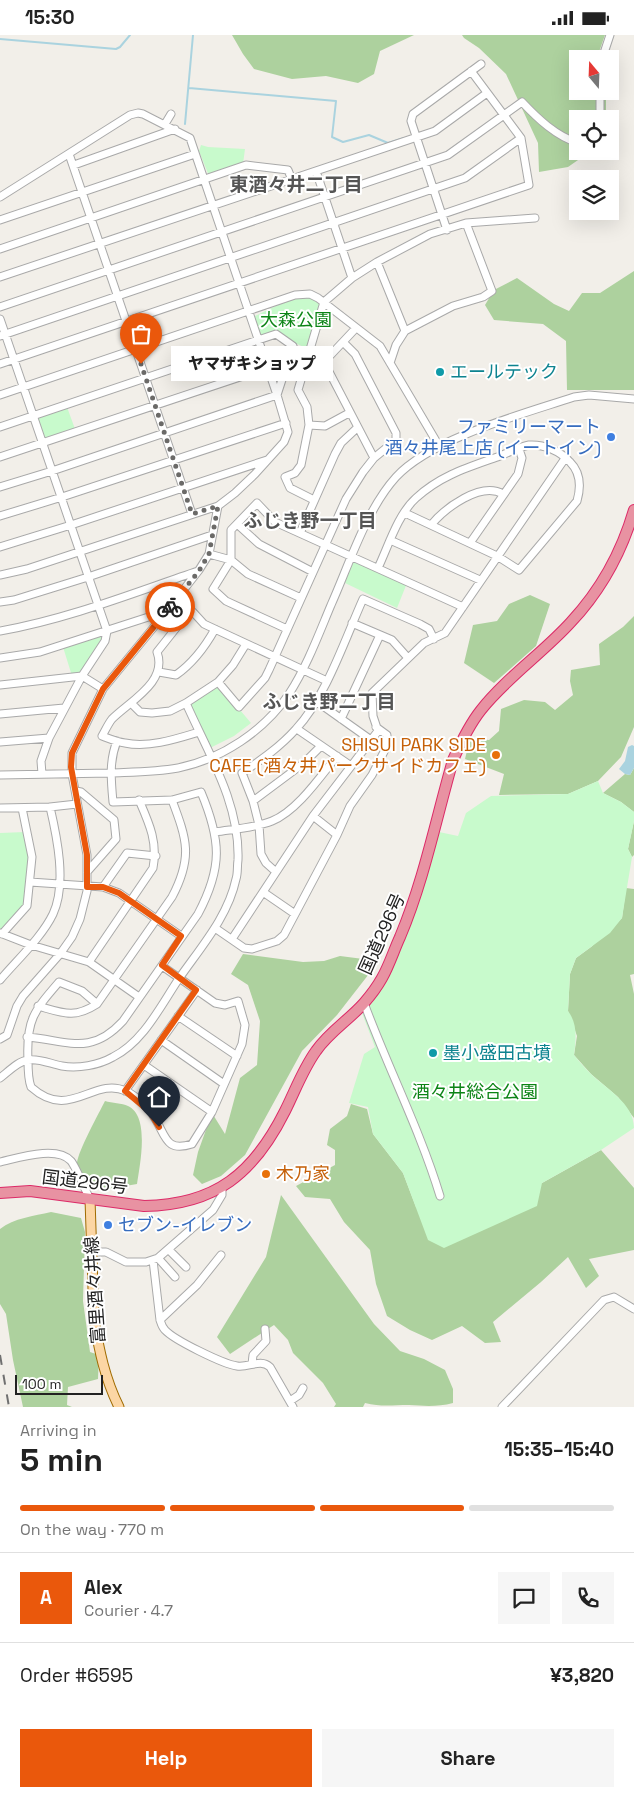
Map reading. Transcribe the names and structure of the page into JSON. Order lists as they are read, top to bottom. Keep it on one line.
{"streets":{"highway":["国道296号"],"main road":["富里酒々井線"]},"crossings":[["国道296号","富里酒々井線"]],"districts":["東酒々井二丁目","ふじき野一丁目","ふじき野二丁目"],"parks":["大森公園","酒々井総合公園"],"places":["ヤマザキショップ","エールテック","ファミリーマート 酒々井尾上店 (イートイン)","SHISUI PARK SIDE CAFE (酒々井パークサイドカフェ)","墨小盛田古墳","木乃家","セブン-イレブン"],"scale_bar":"100 m","north":"top","page":{"status":"15:30","bubble":"ヤマザキショップ","scale":"100 m","heading":["5 min","Arriving in","15:35–15:40"],"panel":["Alex","Courier · 4.7","Order #6595","¥3,820"],"bar":"On the way · 770 m","round":"A","buttons":["Help","Share"]}}
